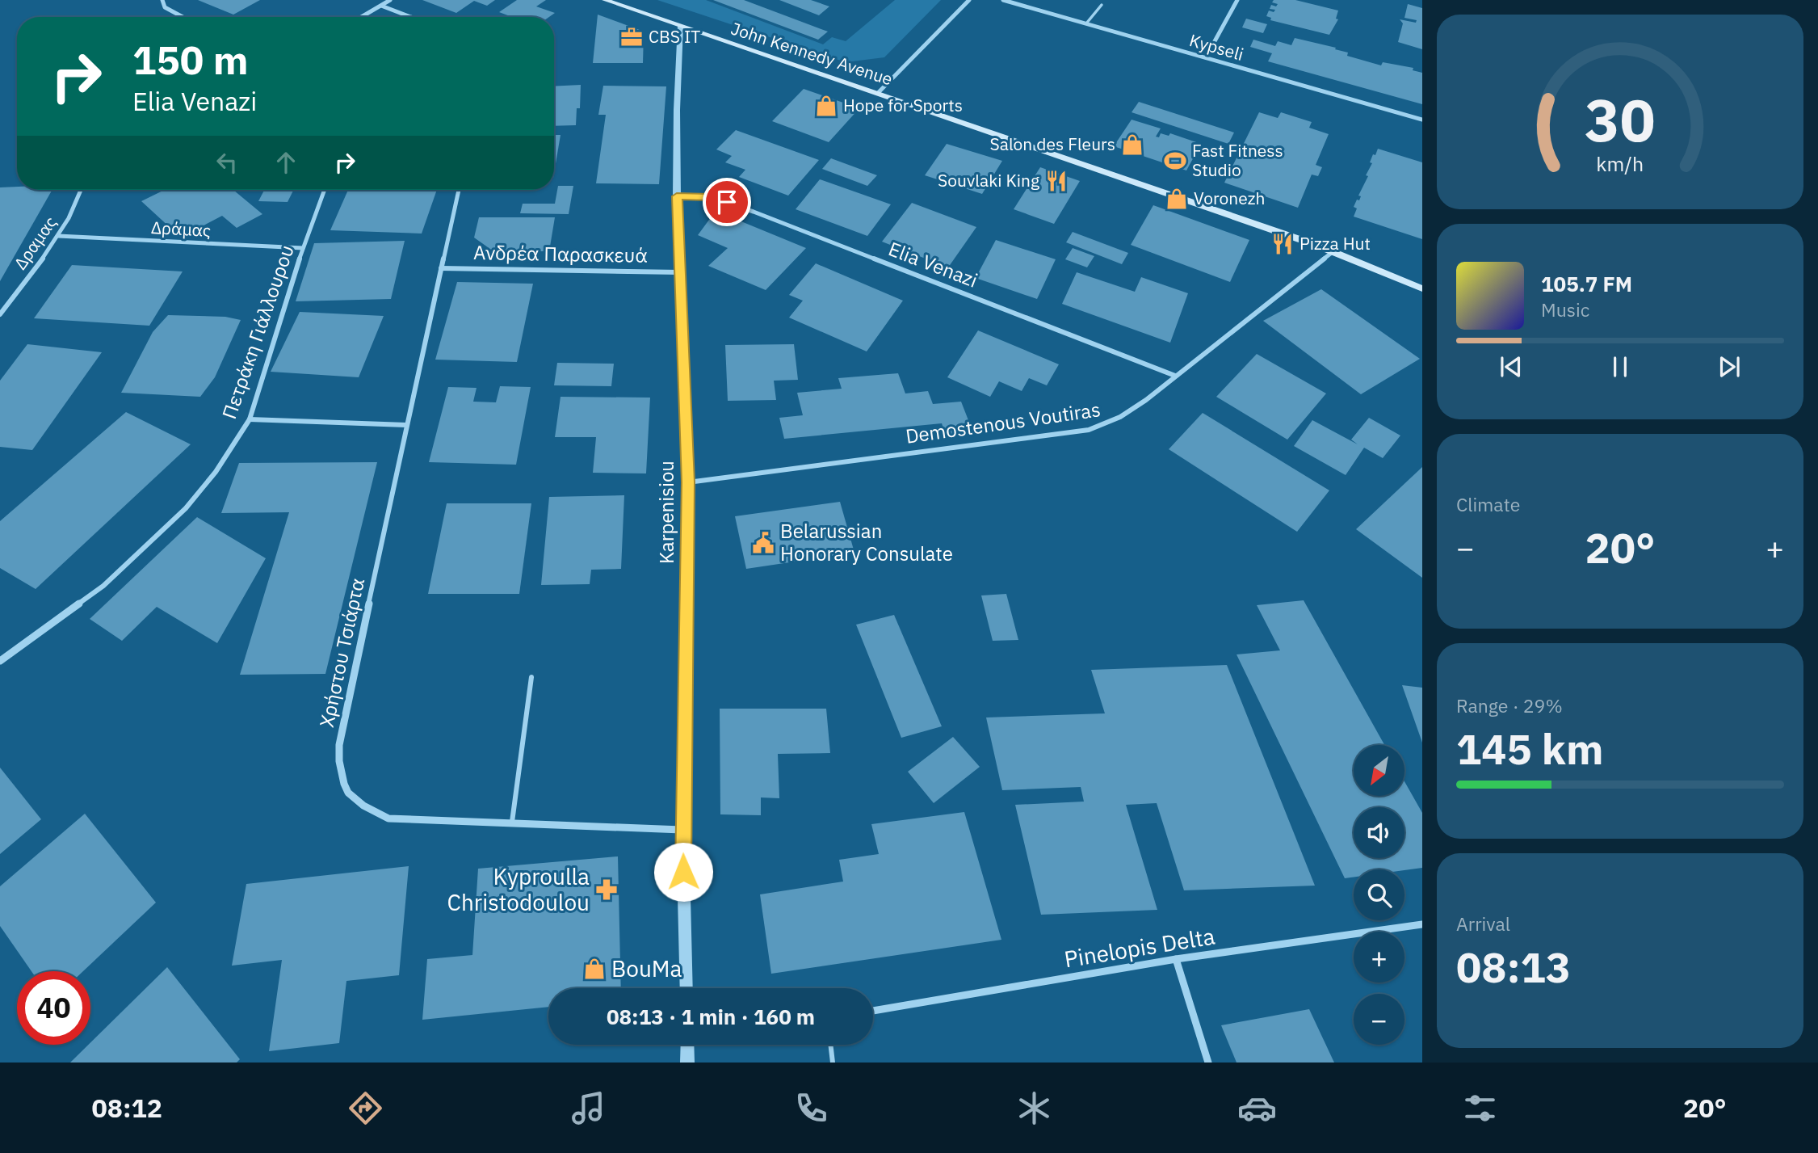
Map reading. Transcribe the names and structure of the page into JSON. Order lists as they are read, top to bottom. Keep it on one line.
{"streets":{"main road":["John Kennedy Avenue"],"street":["Kypseli","Δράμας","Δραμας","Ανδρέα Παρασκευά","Elia Venazi","Πετράκη Γιάλλουρου","Demostenous Voutiras","Karpenisiou","Χρήστου Τσιάρτα","Pinelopis Delta"]},"crossings":[["John Kennedy Avenue","Demostenous Voutiras"],["John Kennedy Avenue","Karpenisiou"],["Δράμας","Δραμας"],["Δράμας","Πετράκη Γιάλλουρου"],["Ανδρέα Παρασκευά","Karpenisiou"],["Ανδρέα Παρασκευά","Χρήστου Τσιάρτα"],["Elia Venazi","Demostenous Voutiras"],["Elia Venazi","Karpenisiou"],["Demostenous Voutiras","Karpenisiou"],["Karpenisiou","Χρήστου Τσιάρτα"]],"places":{"office":["CBS IT"],"shop":["Hope for Sports","Salon des Fleurs","Voronezh","BouMa"],"sports":["Fast Fitness Studio"],"restaurant":["Souvlaki King","Pizza Hut"],"public building":["Belarussian Honorary Consulate"],"pharmacy":["Kyproulla Christodoulou"]},"north":"bottom left","page":{"turn":["150 m","Elia Venazi"],"song":["105.7 FM","Music"],"tile":["Climate",["Range · 29%","145 km"],["Arrival","08:13"]],"heat":["−","20°","+"],"map_buttons":["+","−"],"limit":"40","trip":"08:13 · 1 min · 160 m","tabs":["08:12","20°"],"gauge":["30","km/h"]}}
